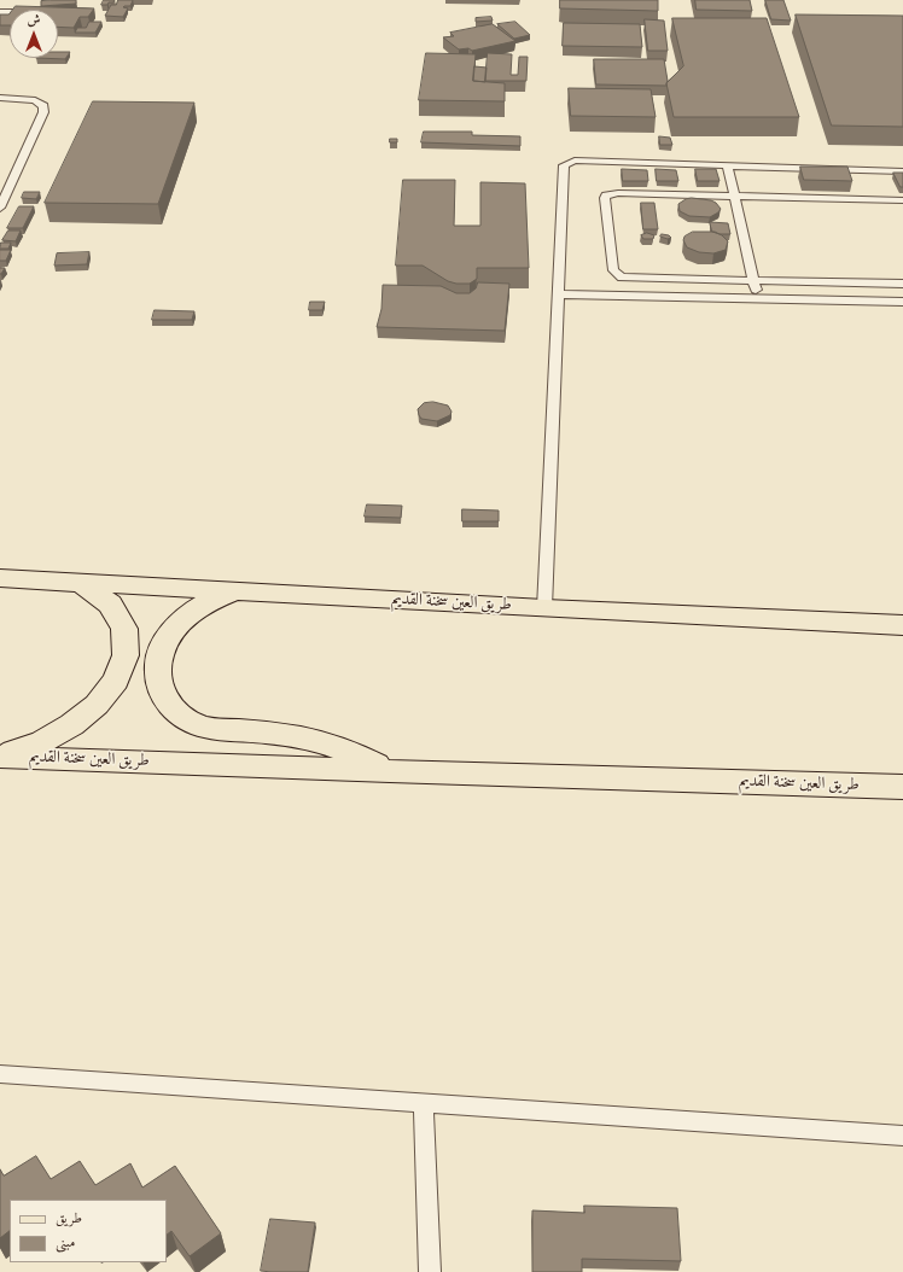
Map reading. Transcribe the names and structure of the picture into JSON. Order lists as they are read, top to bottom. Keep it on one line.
{"streets":{"main road":["طريق العين سخنة القديم"]},"legend":["طريق","مبنى"],"north":"top"}
